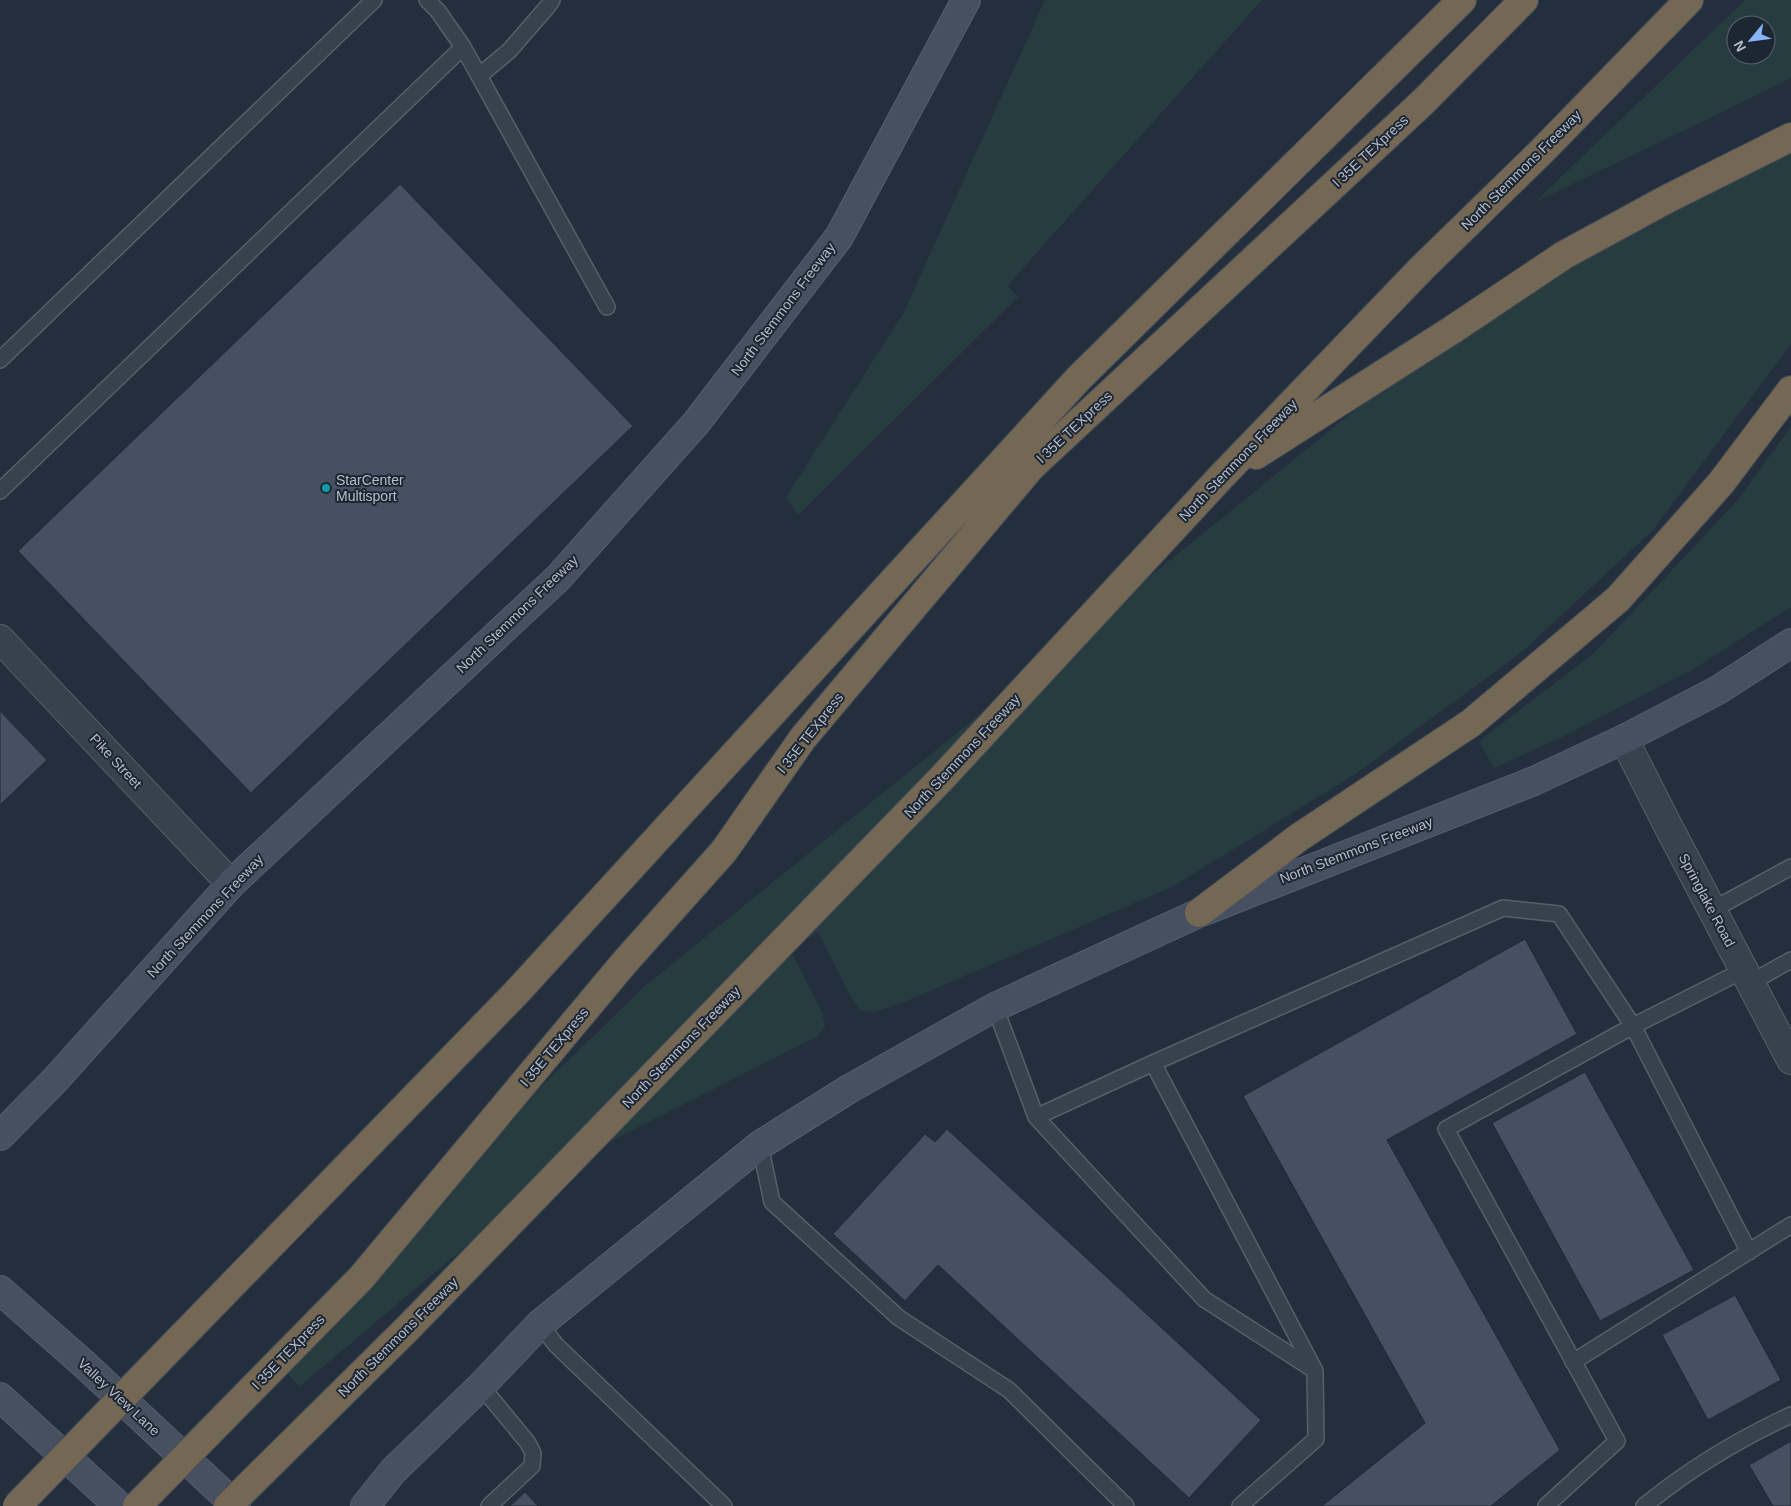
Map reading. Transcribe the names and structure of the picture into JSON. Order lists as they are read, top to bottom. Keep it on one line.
{"streets":{"highway":["I 35E TEXpress","North Stemmons Freeway"],"main road":["Valley View Lane"],"street":["Pike Street","Springlake Road"]},"crossings":[["North Stemmons Freeway","Pike Street"],["North Stemmons Freeway","Springlake Road"]],"places":["StarCenter Multisport"],"north":"bottom left"}
